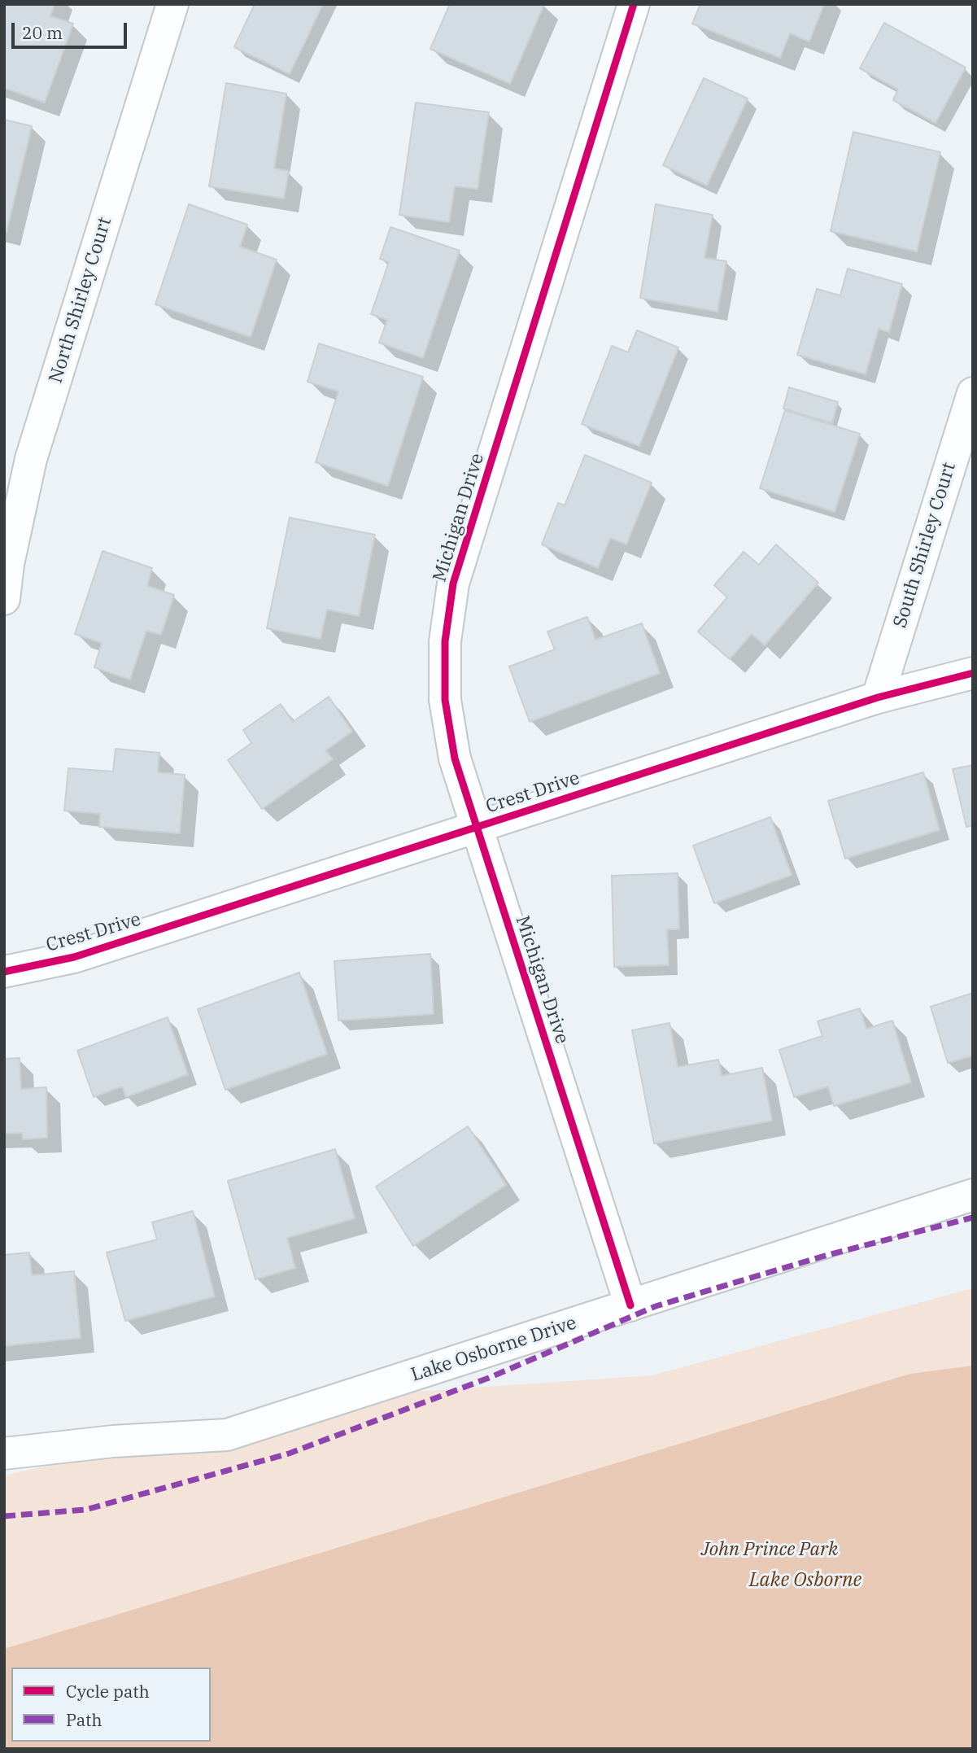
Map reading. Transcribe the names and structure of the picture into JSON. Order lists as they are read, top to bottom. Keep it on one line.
{"streets":{"street":["North Shirley Court","Michigan Drive","South Shirley Court","Crest Drive","Lake Osborne Drive"]},"crossings":[["Michigan Drive","Crest Drive"],["Michigan Drive","Lake Osborne Drive"],["South Shirley Court","Crest Drive"]],"water":["Lake Osborne"],"parks":["John Prince Park"],"legend":["Cycle path","Path"],"scale_bar":"20 m"}
